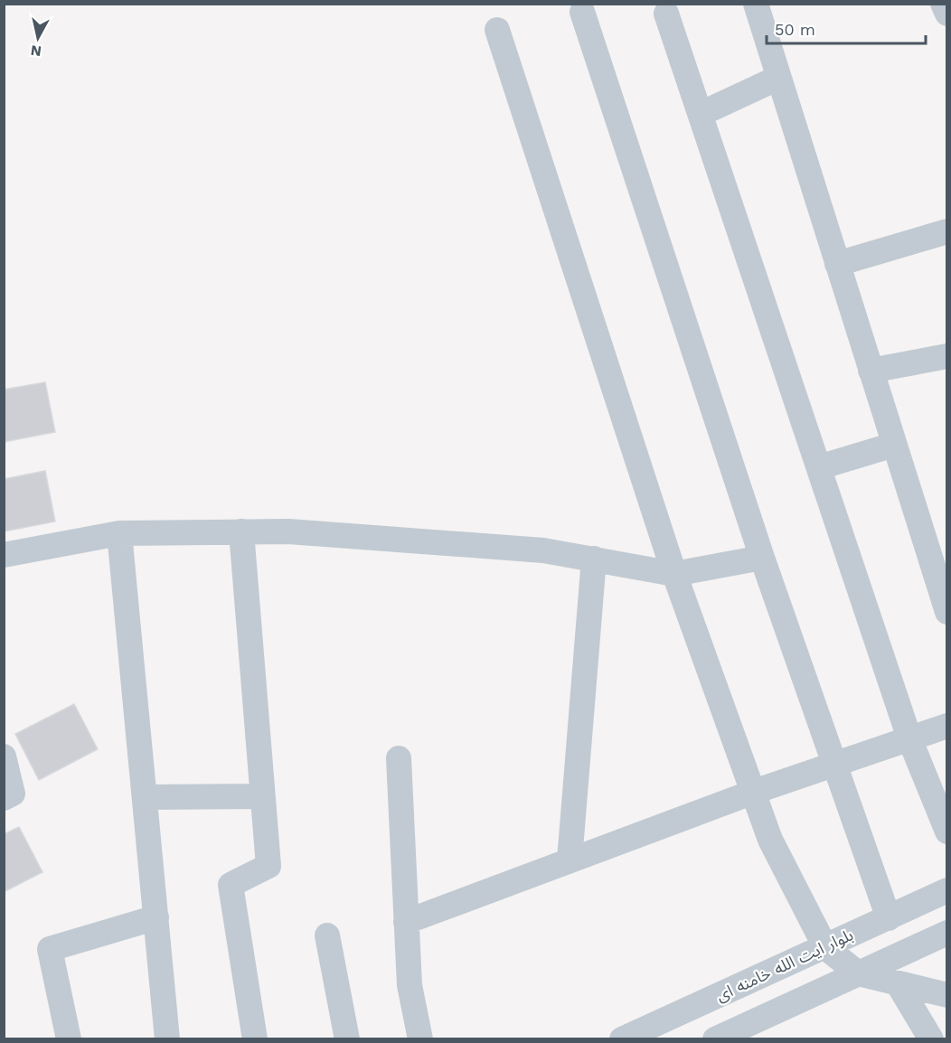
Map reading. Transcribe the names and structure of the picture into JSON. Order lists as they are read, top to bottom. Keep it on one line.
{"streets":{"street":["بلوار ایت الله خامنه ای"]},"scale_bar":"50 m","north":"bottom"}
